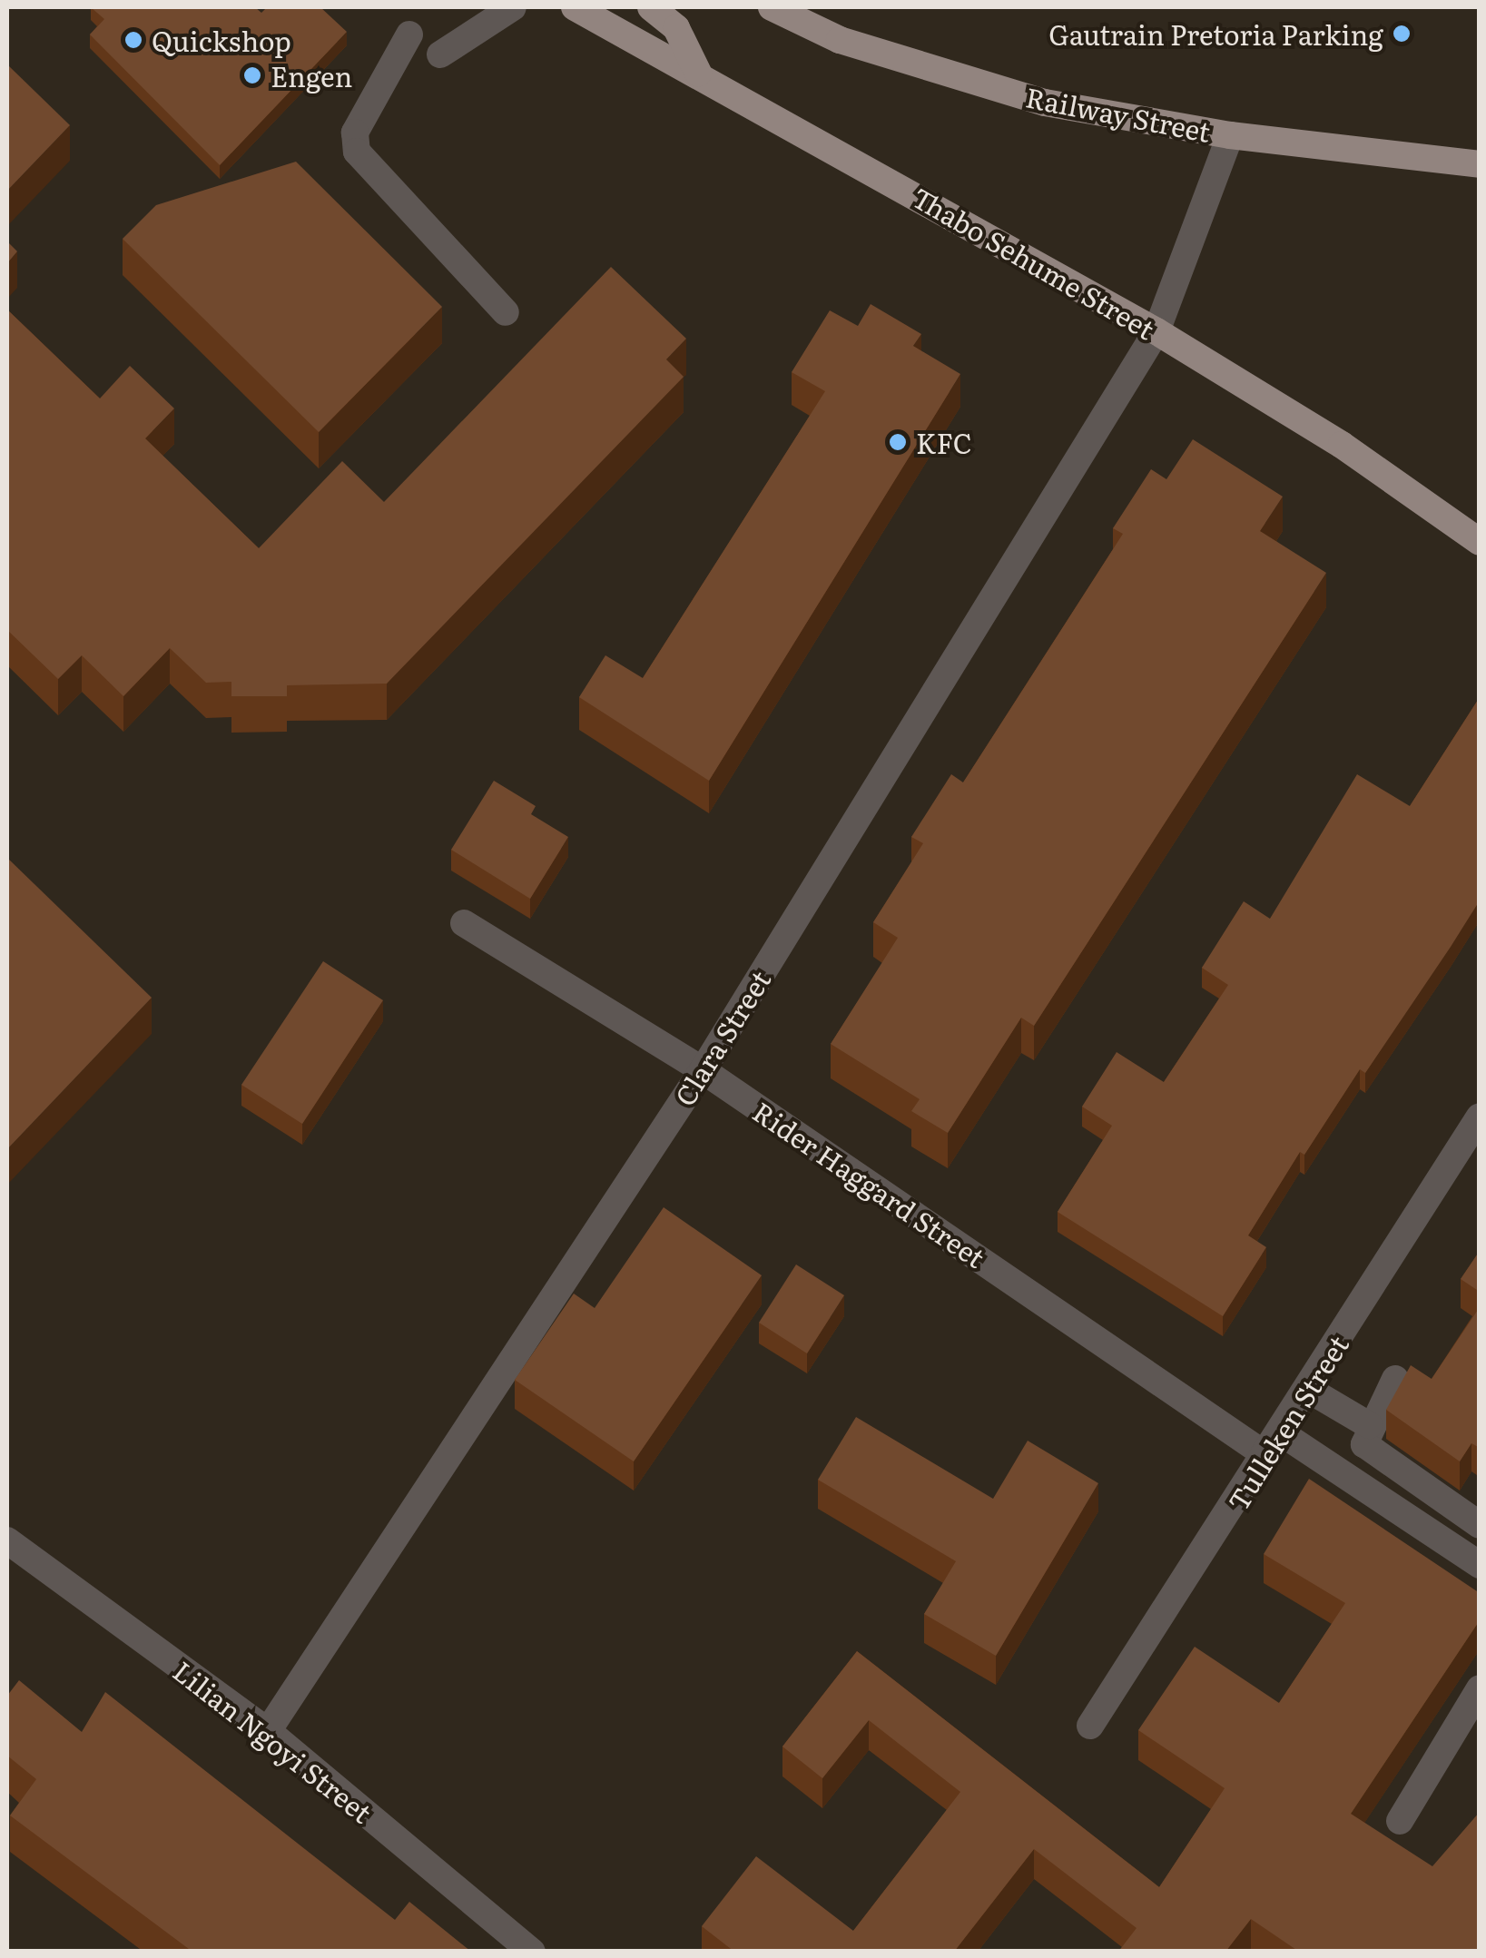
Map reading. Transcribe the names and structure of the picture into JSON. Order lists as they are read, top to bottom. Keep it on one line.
{"streets":{"main road":["Railway Street","Thabo Sehume Street"],"street":["Clara Street","Rider Haggard Street","Tulleken Street","Lilian Ngoyi Street"]},"crossings":[["Railway Street","Clara Street"],["Thabo Sehume Street","Clara Street"],["Clara Street","Rider Haggard Street"],["Clara Street","Lilian Ngoyi Street"],["Rider Haggard Street","Tulleken Street"]],"places":["Gautrain Pretoria Parking","Quickshop","Engen","KFC"]}
